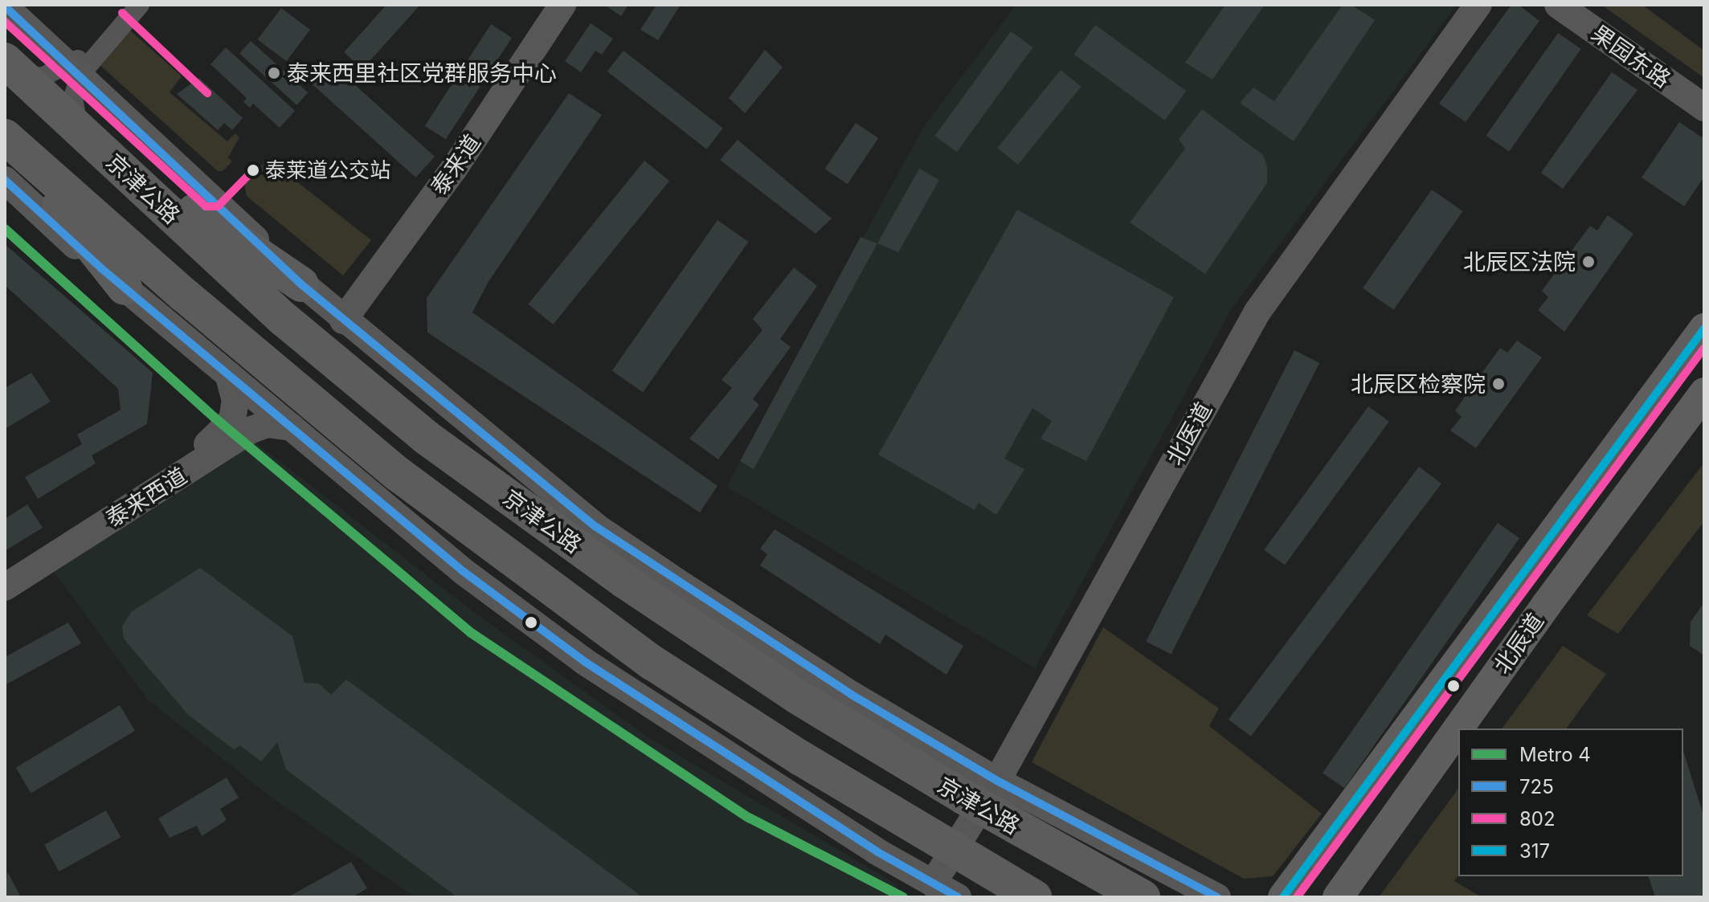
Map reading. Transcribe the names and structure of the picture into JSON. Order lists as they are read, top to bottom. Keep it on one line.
{"streets":{"highway":["京津公路"],"main road":["果园东路","泰来道","北医道","泰来西道","北辰道"]},"places":["泰来西里社区党群服务中心","泰莱道公交站","北辰区法院","北辰区检察院"],"lines":["transit line 725","transit line 802","metro line 4","transit line 317"],"legend":["Metro 4","725","802","317"]}
